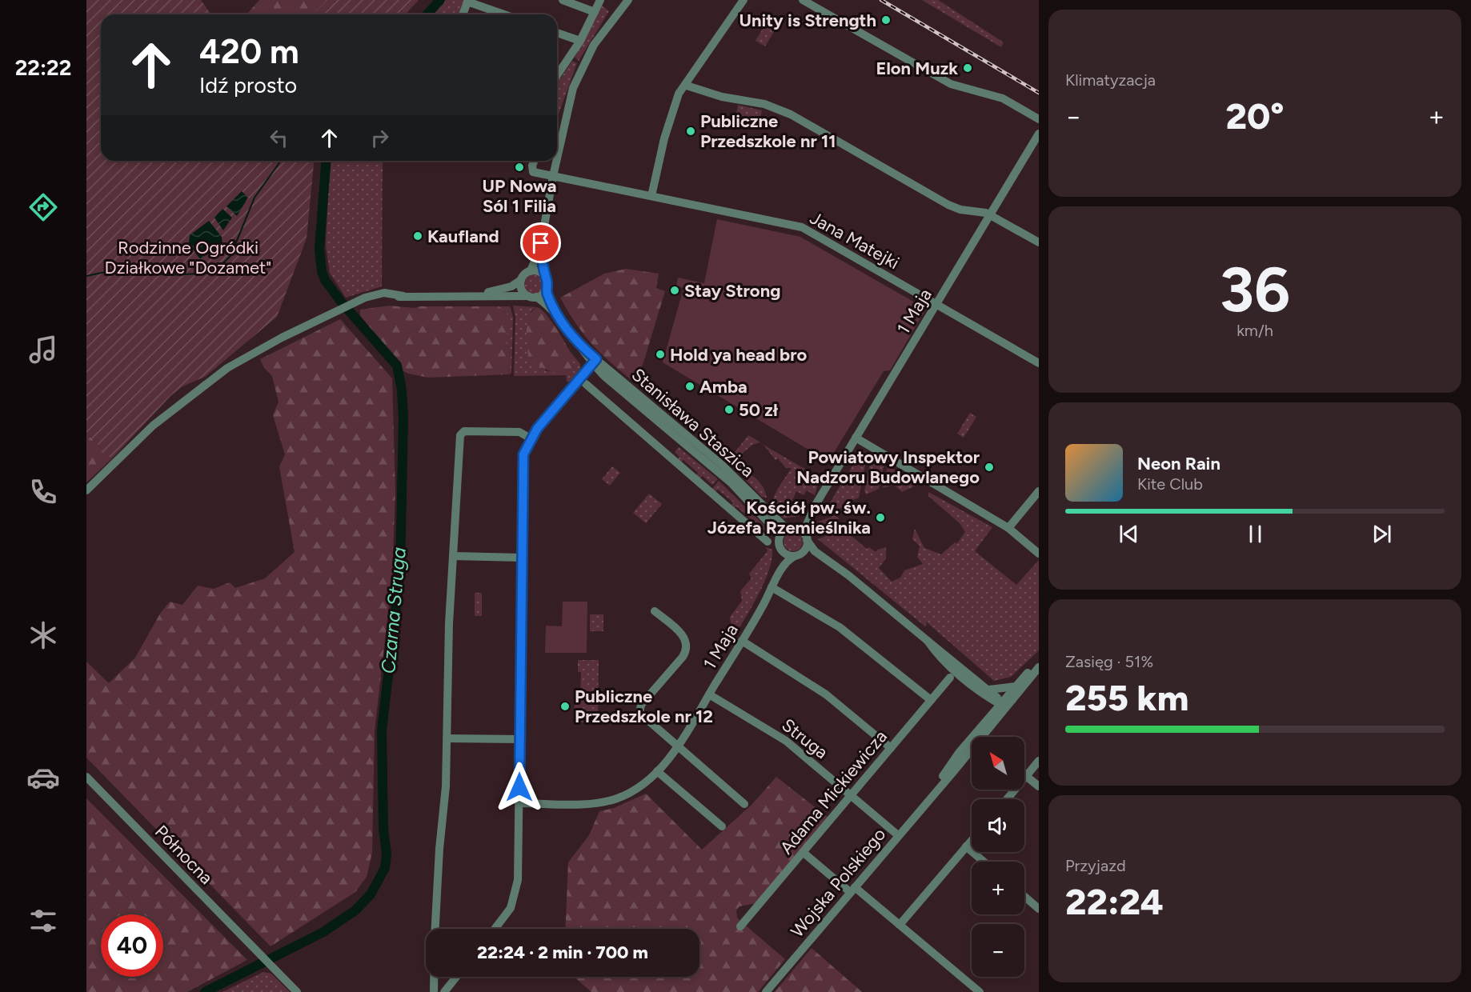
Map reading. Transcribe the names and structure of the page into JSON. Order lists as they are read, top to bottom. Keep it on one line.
{"streets":{"street":["Jana Matejki","1 Maja","Stanisława Staszica","Struga","Adama Mickiewicza","Północna","Wojska Polskiego"]},"crossings":[["Jana Matejki","1 Maja"],["1 Maja","Stanisława Staszica"],["1 Maja","Struga"],["Struga","Adama Mickiewicza"],["Struga","Wojska Polskiego"]],"water":["Czarna Struga"],"parks":["Rodzinne Ogródki Działkowe \"Dozamet\""],"places":["Unity is Strength","Elon Muzk","Publiczne Przedszkole nr 11","UP Nowa Sól 1 Filia","Kaufland","Stay Strong","Hold ya head bro","Amba","50 zł","Powiatowy Inspektor Nadzoru Budowlanego","Kościół pw. św. Józefa Rzemieślnika","Publiczne Przedszkole nr 12"],"north":"top left","page":{"tabs":"22:22","tile":["Klimatyzacja",["36","km/h"],["Zasięg · 51%","255 km"],["Przyjazd","22:24"]],"turn":["420 m","Idź prosto"],"heat":["−","20°","+"],"song":["Neon Rain","Kite Club"],"map_buttons":["+","−"],"limit":"40","trip":"22:24 · 2 min · 700 m"}}
